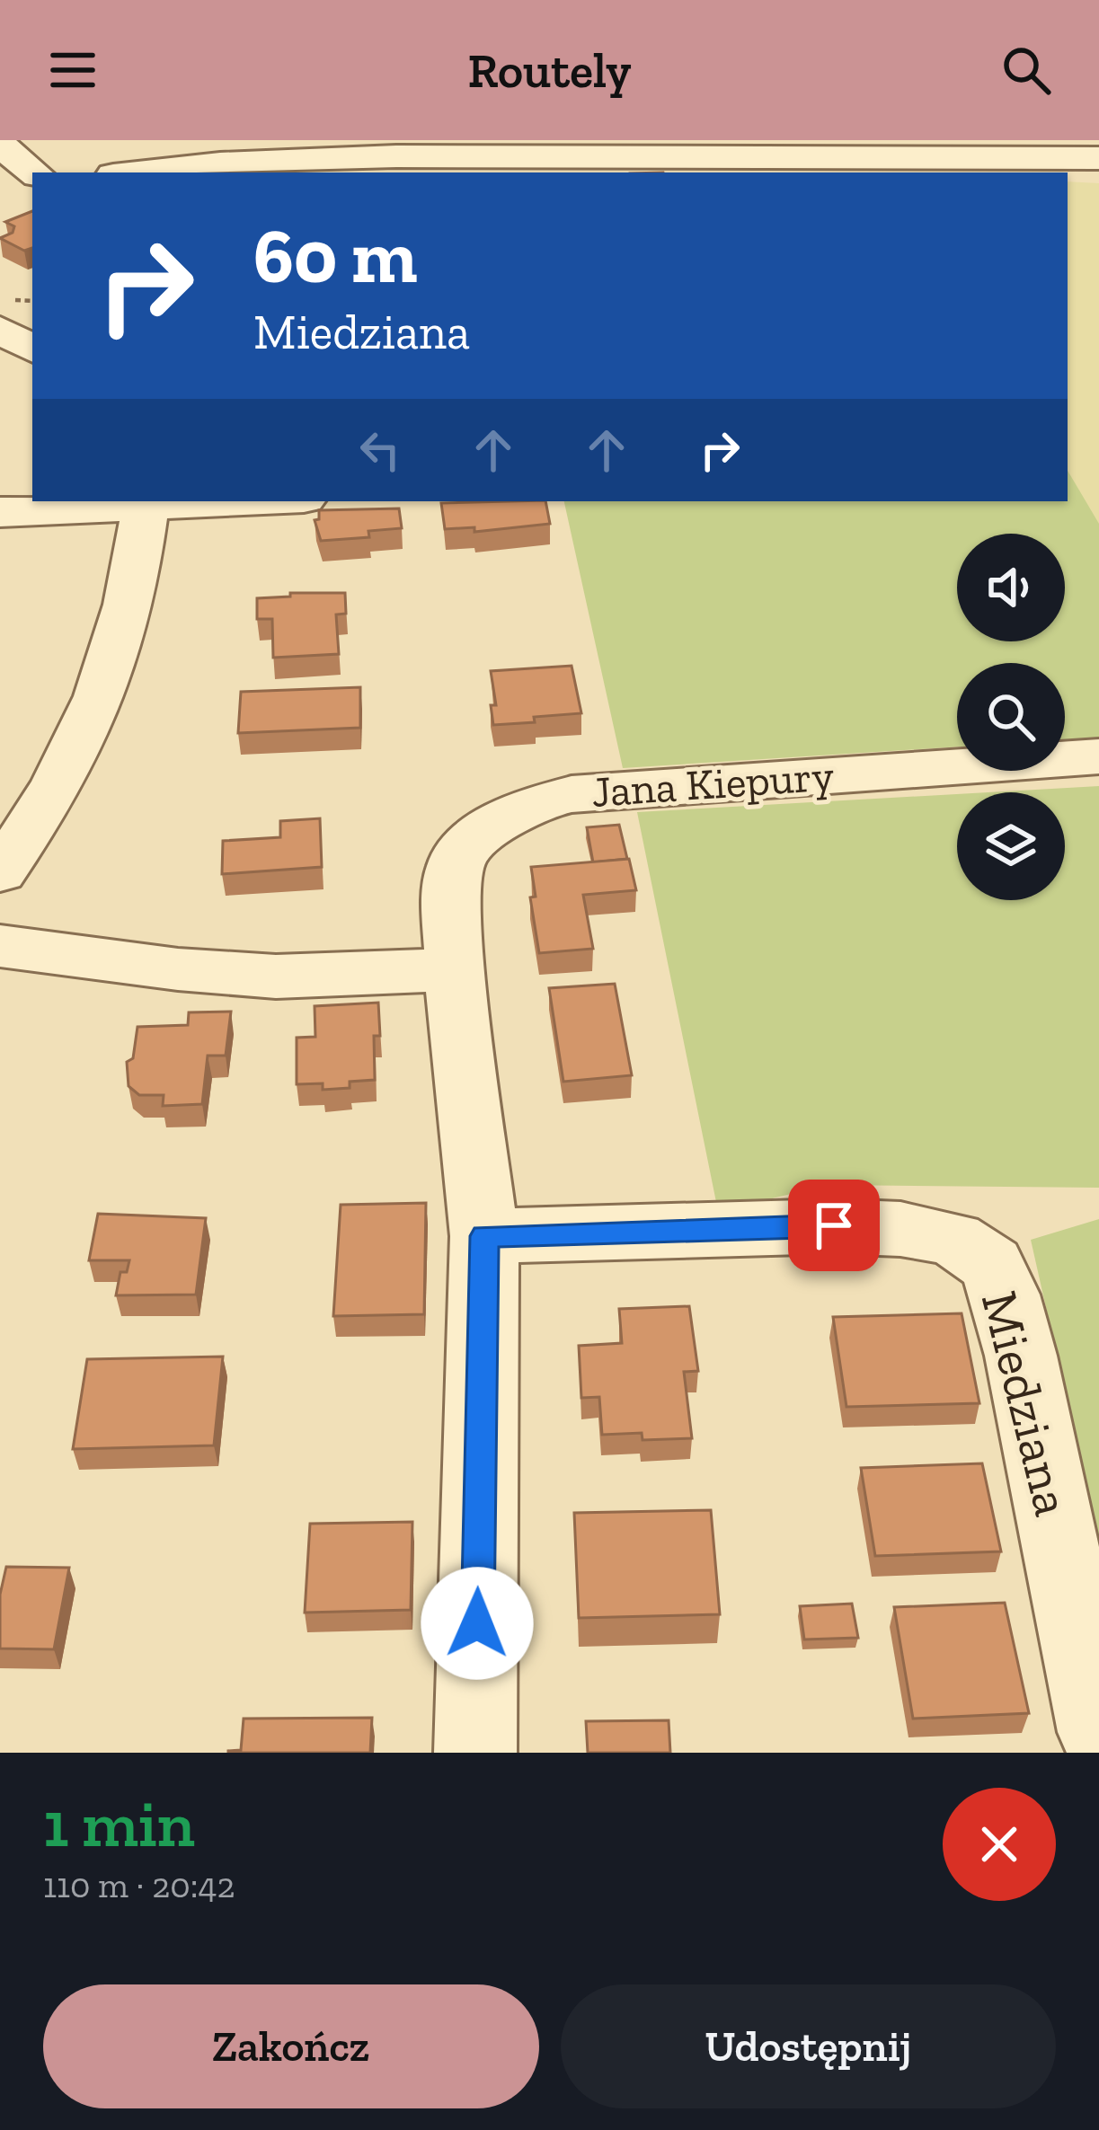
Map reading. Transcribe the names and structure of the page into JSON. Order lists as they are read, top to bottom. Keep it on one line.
{"streets":{"street":["Jana Kiepury","Miedziana"]},"crossings":[["Jana Kiepury","Miedziana"]],"page":{"header":"Routely","turn":["60 m","Miedziana"],"heading":["1 min","110 m · 20:42"],"buttons":["Zakończ","Udostępnij"]}}
